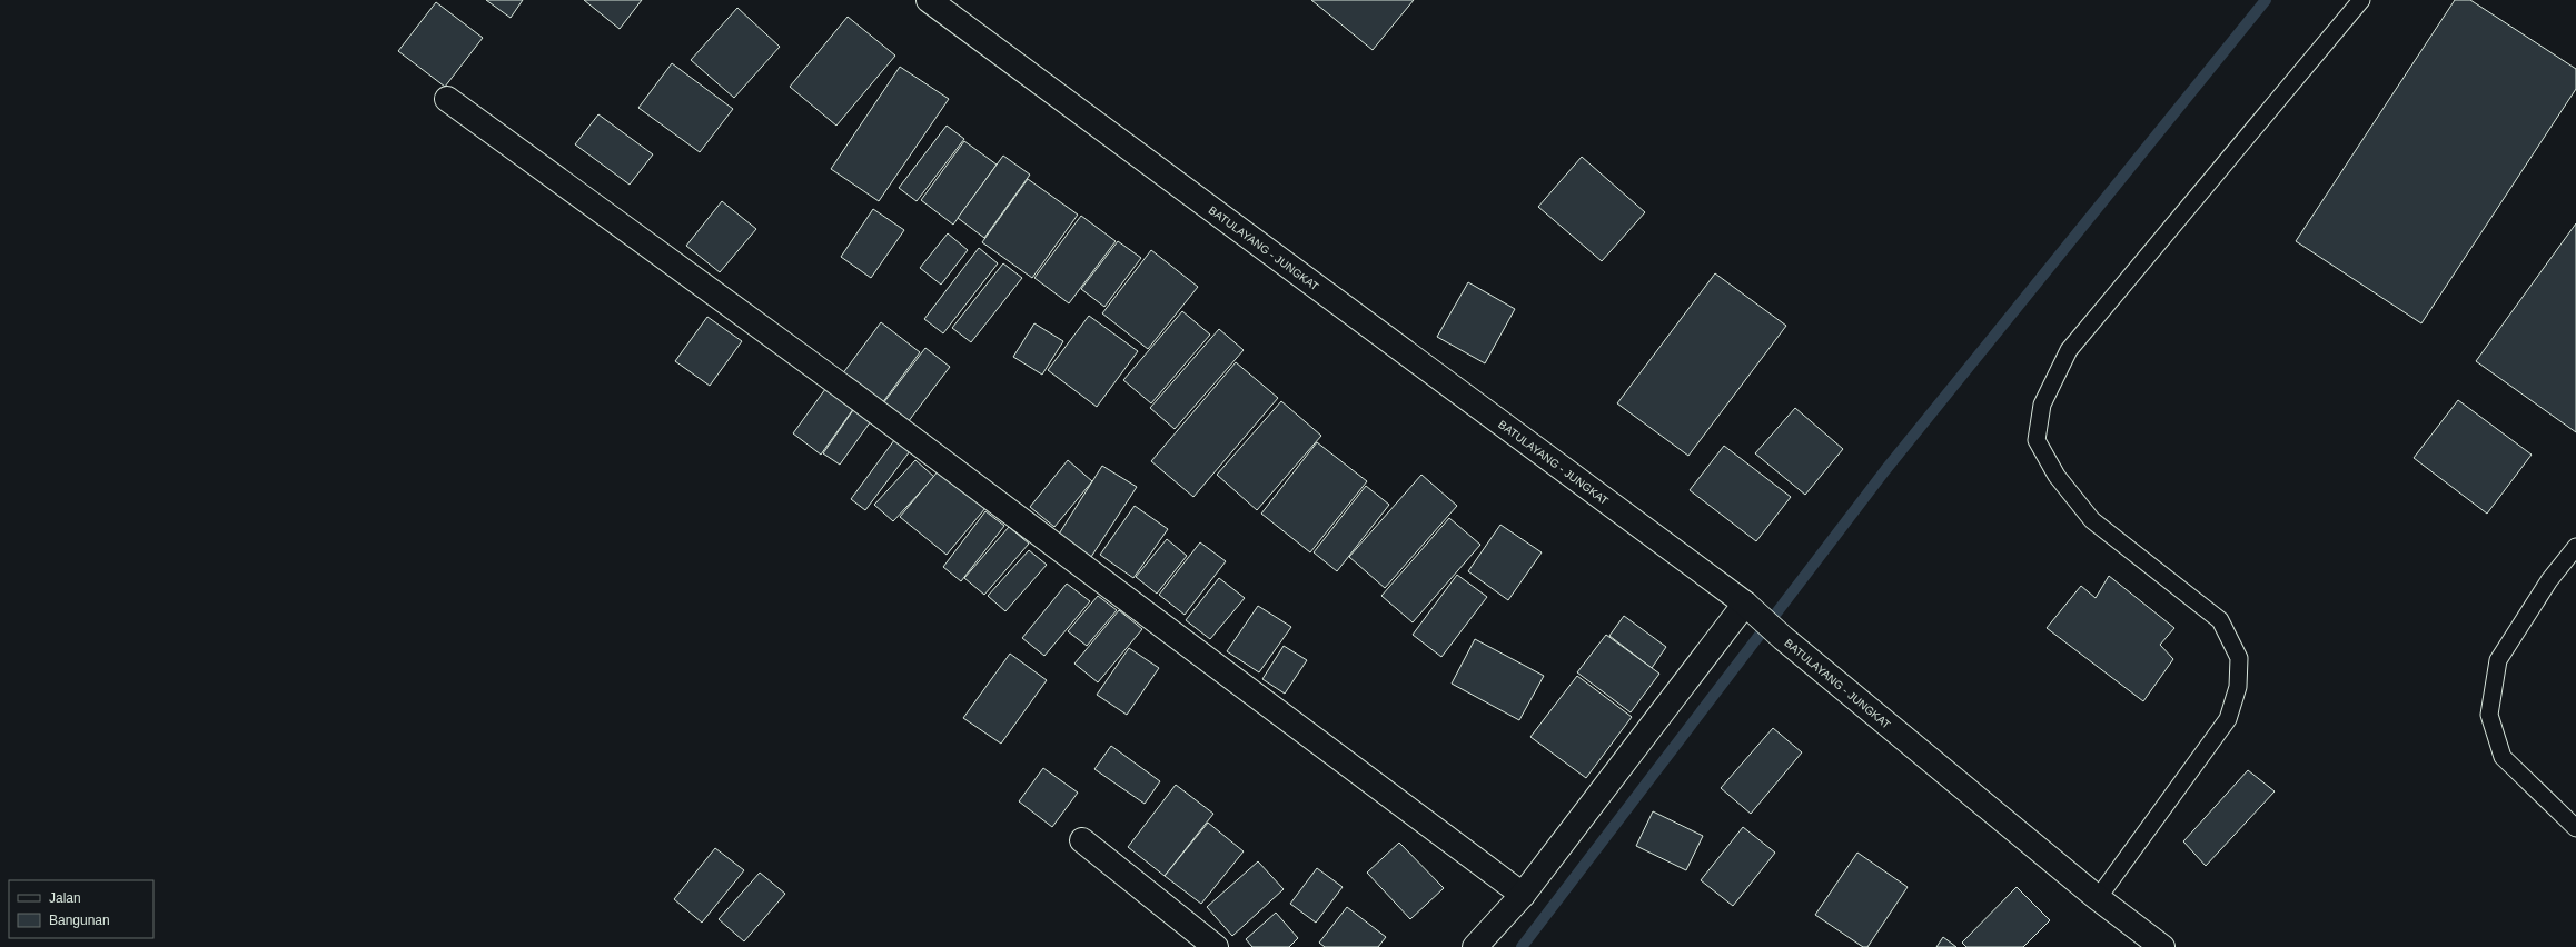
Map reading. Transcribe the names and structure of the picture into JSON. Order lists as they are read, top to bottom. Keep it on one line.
{"streets":{"main road":["BATULAYANG - JUNGKAT"]},"legend":["Jalan","Bangunan"]}
